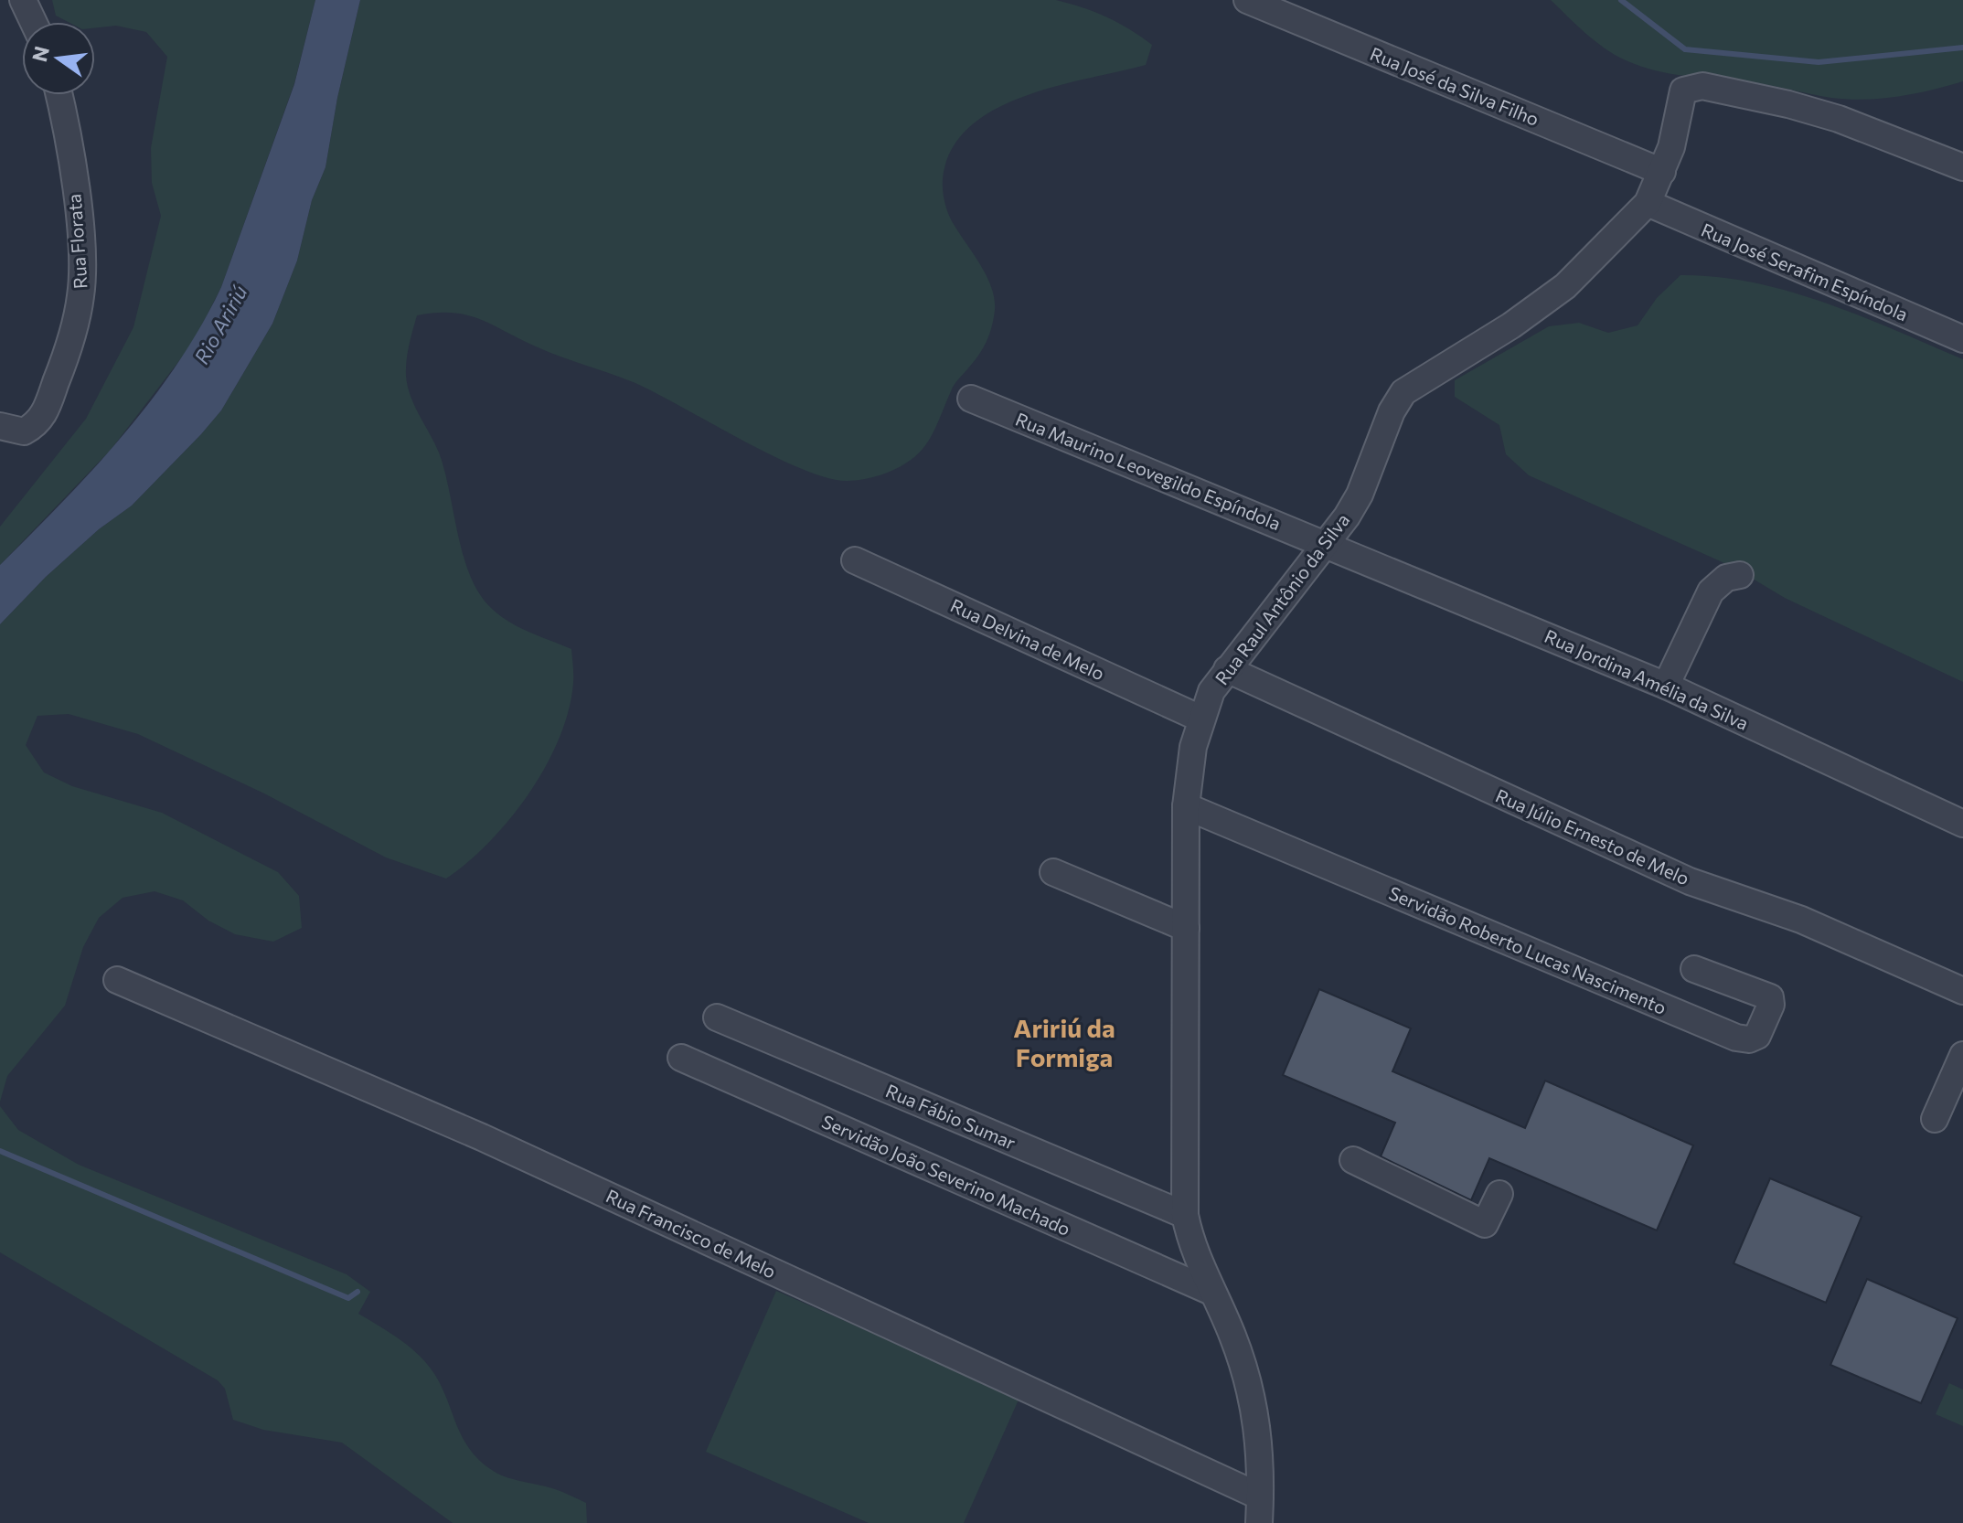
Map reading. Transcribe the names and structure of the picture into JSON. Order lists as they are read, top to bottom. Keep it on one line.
{"streets":{"street":["Rua José da Silva Filho","Rua Florata","Rua José Serafim Espíndola","Rua Maurino Leovegildo Espíndola","Rua Raul Antônio da Silva","Rua Delvina de Melo","Rua Jordina Amélia da Silva","Rua Júlio Ernesto de Melo","Servidão Roberto Lucas Nascimento","Rua Fábio Sumar","Servidão João Severino Machado","Rua Francisco de Melo"]},"crossings":[["Rua José da Silva Filho","Rua Raul Antônio da Silva"],["Rua José Serafim Espíndola","Rua Raul Antônio da Silva"],["Rua Maurino Leovegildo Espíndola","Rua Raul Antônio da Silva"],["Rua Maurino Leovegildo Espíndola","Rua Jordina Amélia da Silva"],["Rua Raul Antônio da Silva","Rua Delvina de Melo"],["Rua Raul Antônio da Silva","Rua Jordina Amélia da Silva"],["Rua Raul Antônio da Silva","Rua Júlio Ernesto de Melo"],["Rua Raul Antônio da Silva","Servidão Roberto Lucas Nascimento"],["Rua Raul Antônio da Silva","Rua Fábio Sumar"],["Rua Raul Antônio da Silva","Servidão João Severino Machado"],["Rua Raul Antônio da Silva","Rua Francisco de Melo"]],"districts":["Aririú da Formiga"],"water":["Rio Aririú"],"north":"left"}
